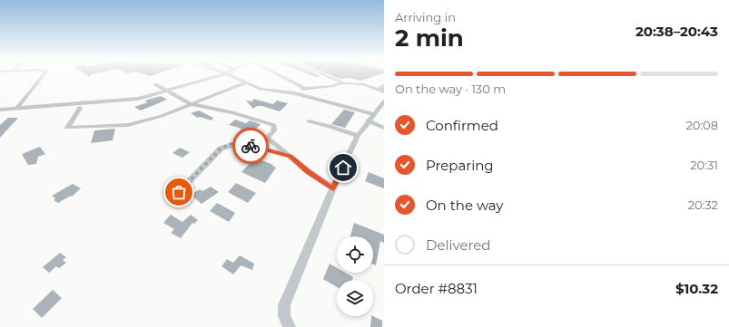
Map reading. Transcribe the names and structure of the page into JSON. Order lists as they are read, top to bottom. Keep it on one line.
{"page":{"heading":["2 min","Arriving in","20:38–20:43"],"panel":["Order #8831","$10.32"],"bar":"On the way · 130 m","list":[["Confirmed","20:08"],["Preparing","20:31"],["On the way","20:32"],"Delivered"]}}
